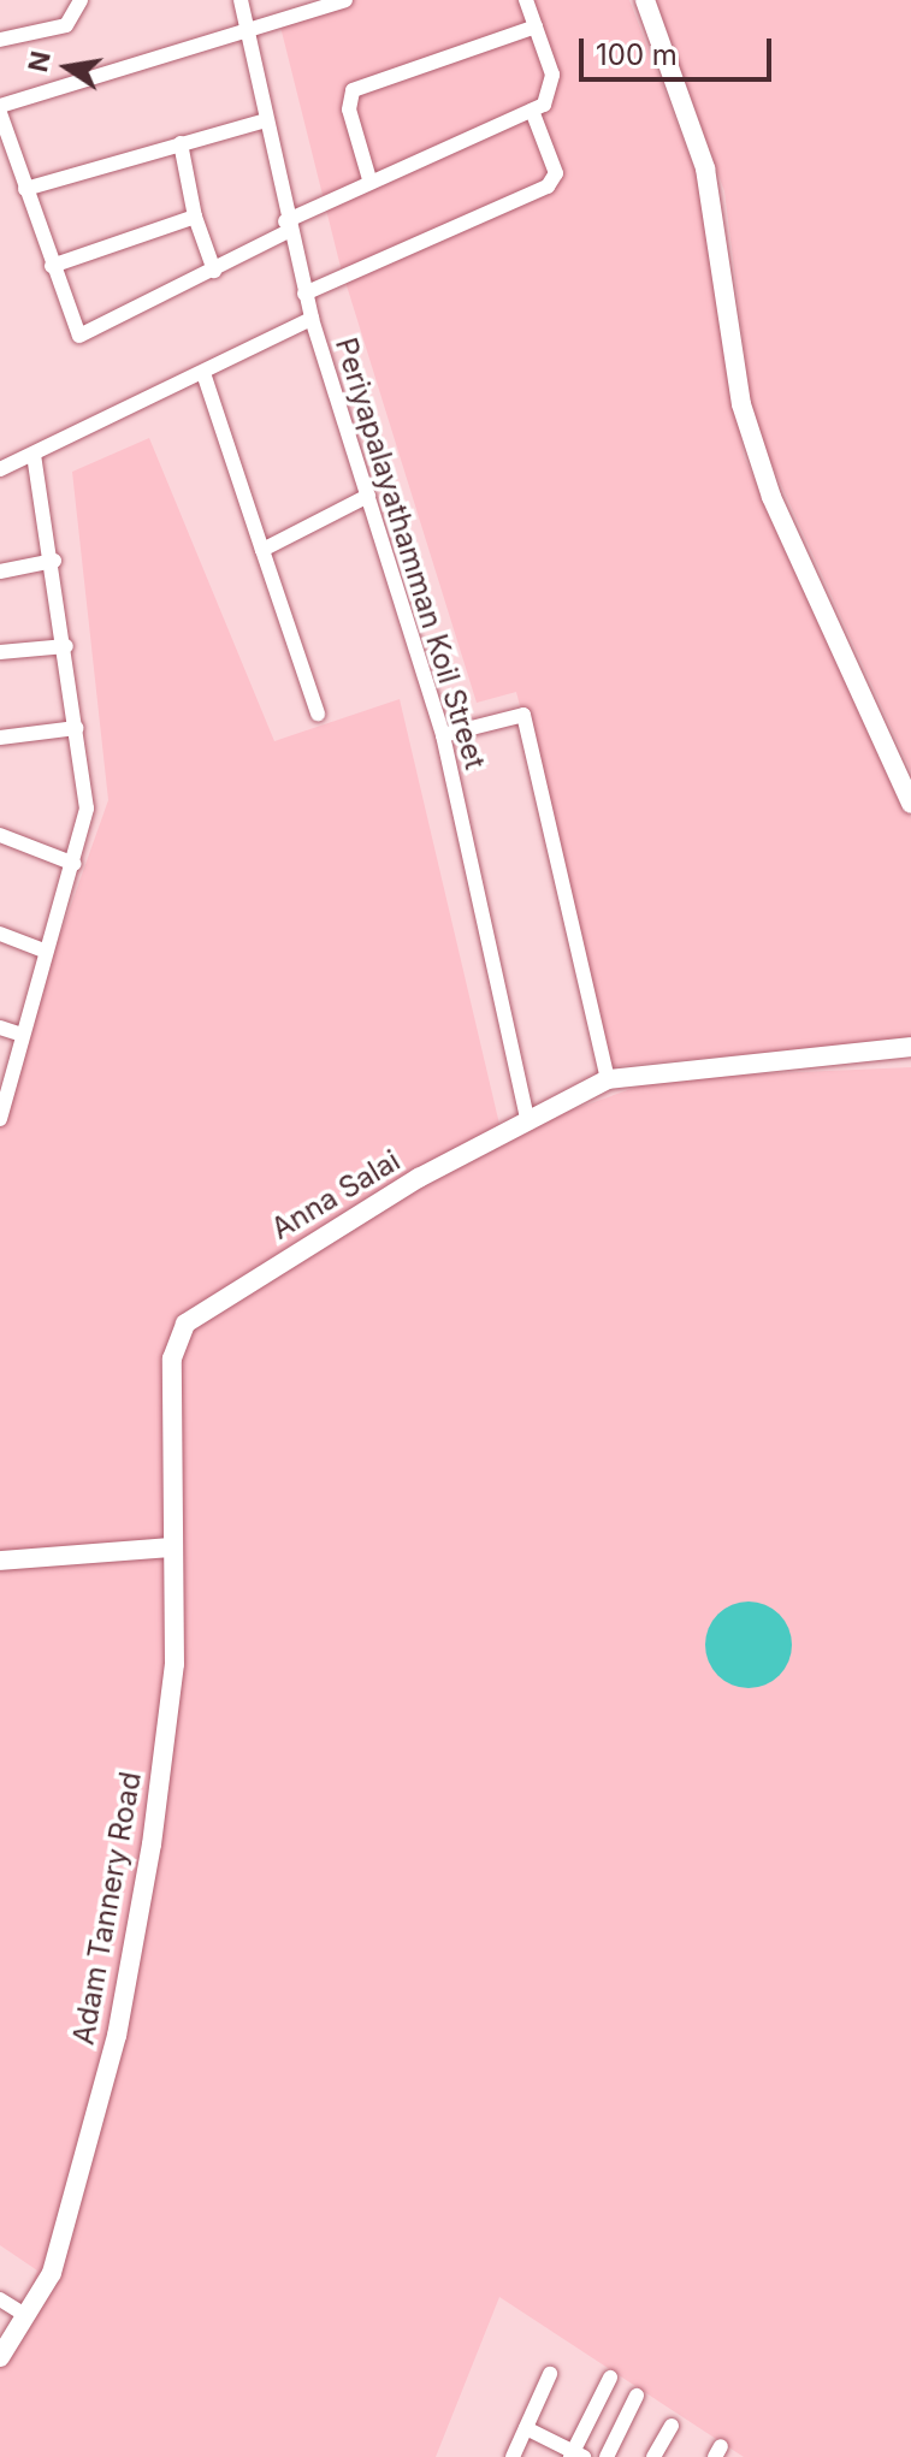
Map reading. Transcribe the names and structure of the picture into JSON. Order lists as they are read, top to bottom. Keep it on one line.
{"streets":{"street":["Periyapalayathamman Koil Street","Anna Salai","Adam Tannery Road"]},"crossings":[["Periyapalayathamman Koil Street","Anna Salai"],["Anna Salai","Adam Tannery Road"]],"scale_bar":"100 m","north":"left"}
